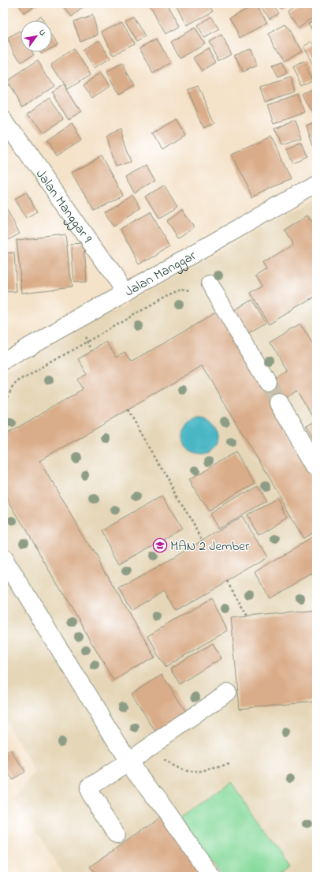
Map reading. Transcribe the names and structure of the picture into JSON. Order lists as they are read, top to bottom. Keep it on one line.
{"streets":{"street":["Jalan Manggar 9","Jalan Manggar"]},"crossings":[["Jalan Manggar 9","Jalan Manggar"]],"places":{"school or university":["MAN 2 Jember"]},"north":"top right"}
